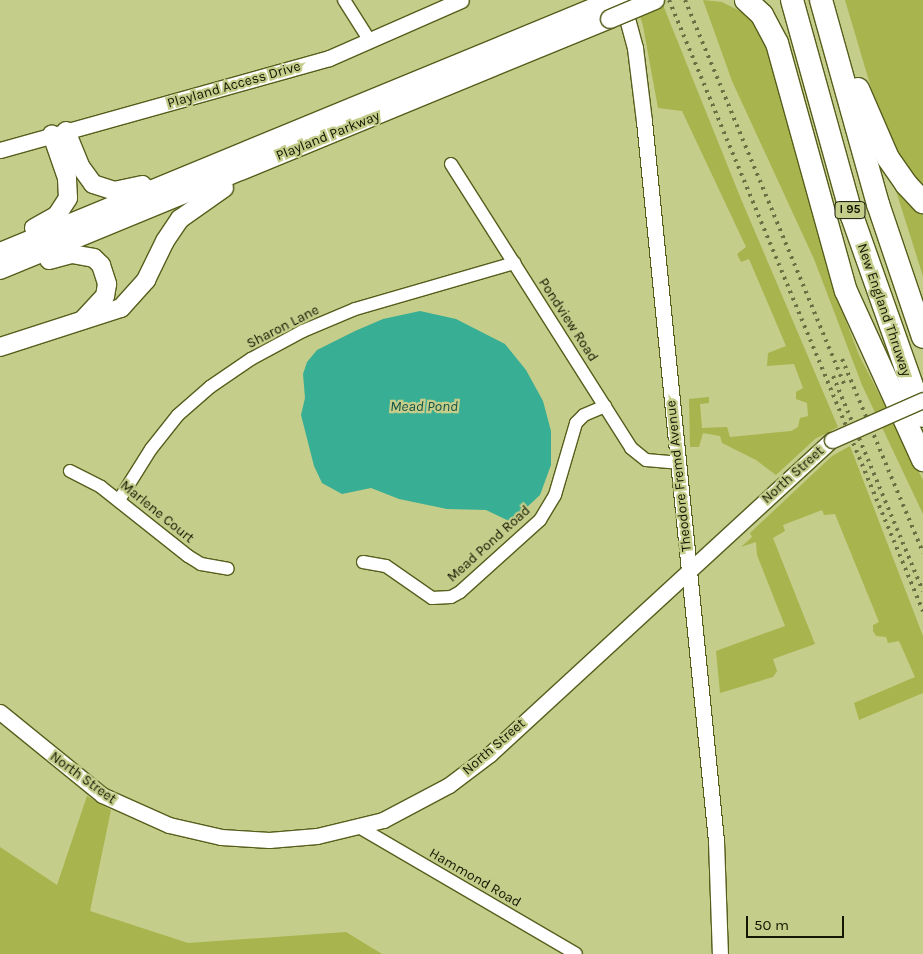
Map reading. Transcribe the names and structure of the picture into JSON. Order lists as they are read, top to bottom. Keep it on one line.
{"streets":{"highway":["I 95","New England Thruway"],"main road":["Playland Parkway"],"street":["Playland Access Drive","Pondview Road","Sharon Lane","North Street","Theodore Fremd Avenue","Marlene Court","Mead Pond Road","Hammond Road"]},"crossings":[["Pondview Road","Sharon Lane"],["Pondview Road","Theodore Fremd Avenue"],["Pondview Road","Mead Pond Road"],["Sharon Lane","Marlene Court"],["North Street","Theodore Fremd Avenue"],["North Street","Hammond Road"]],"water":["Mead Pond"],"scale_bar":"50 m"}
